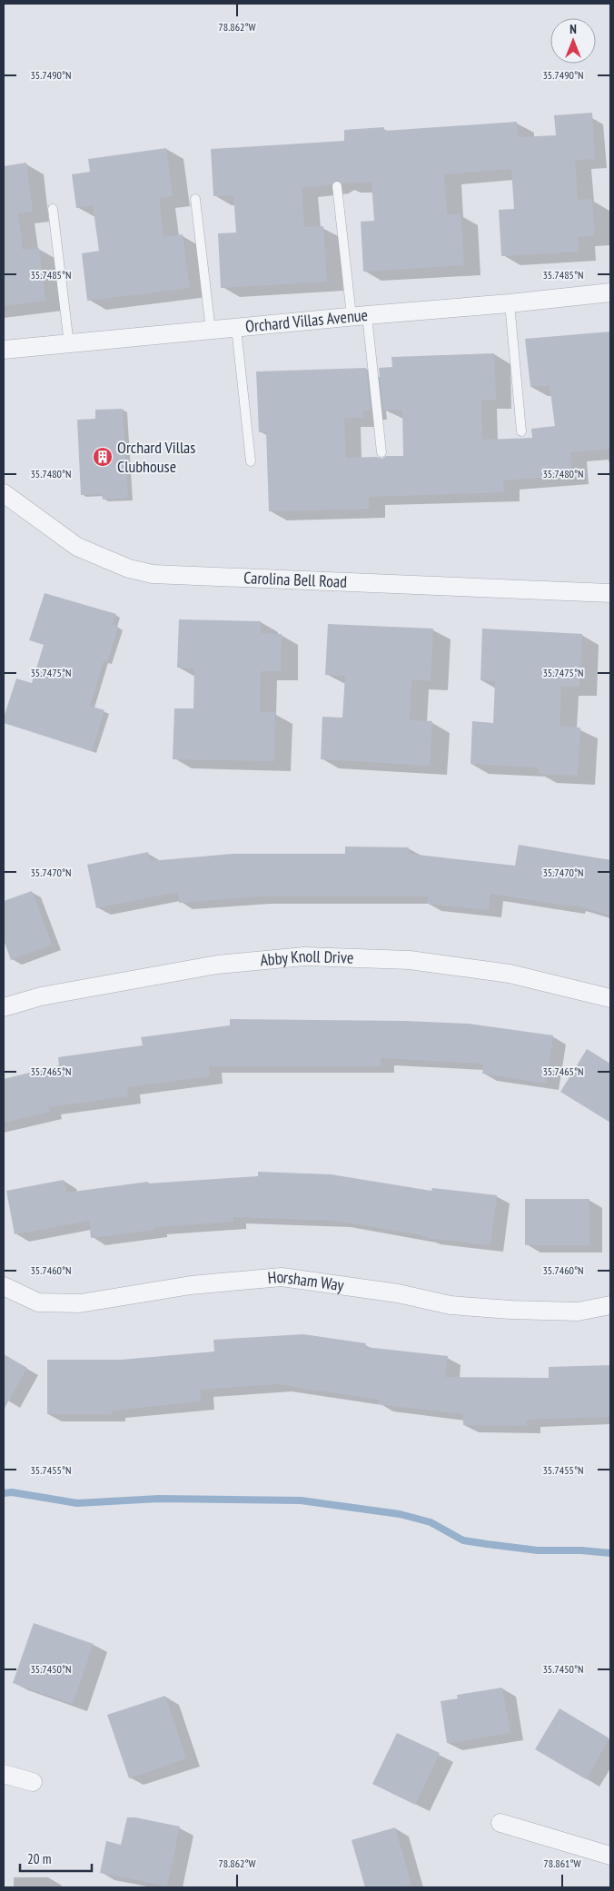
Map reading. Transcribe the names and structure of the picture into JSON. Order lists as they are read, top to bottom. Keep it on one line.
{"streets":{"street":["Orchard Villas Avenue","Carolina Bell Road","Abby Knoll Drive","Horsham Way"]},"places":{"building":["Orchard Villas Clubhouse"]},"scale_bar":"20 m","north":"top","coordinates":["78.862°W","35.7490°N","35.7485°N","35.7480°N","35.7475°N","35.7470°N","35.7465°N","35.7460°N","35.7455°N","35.7450°N","78.861°W"]}
